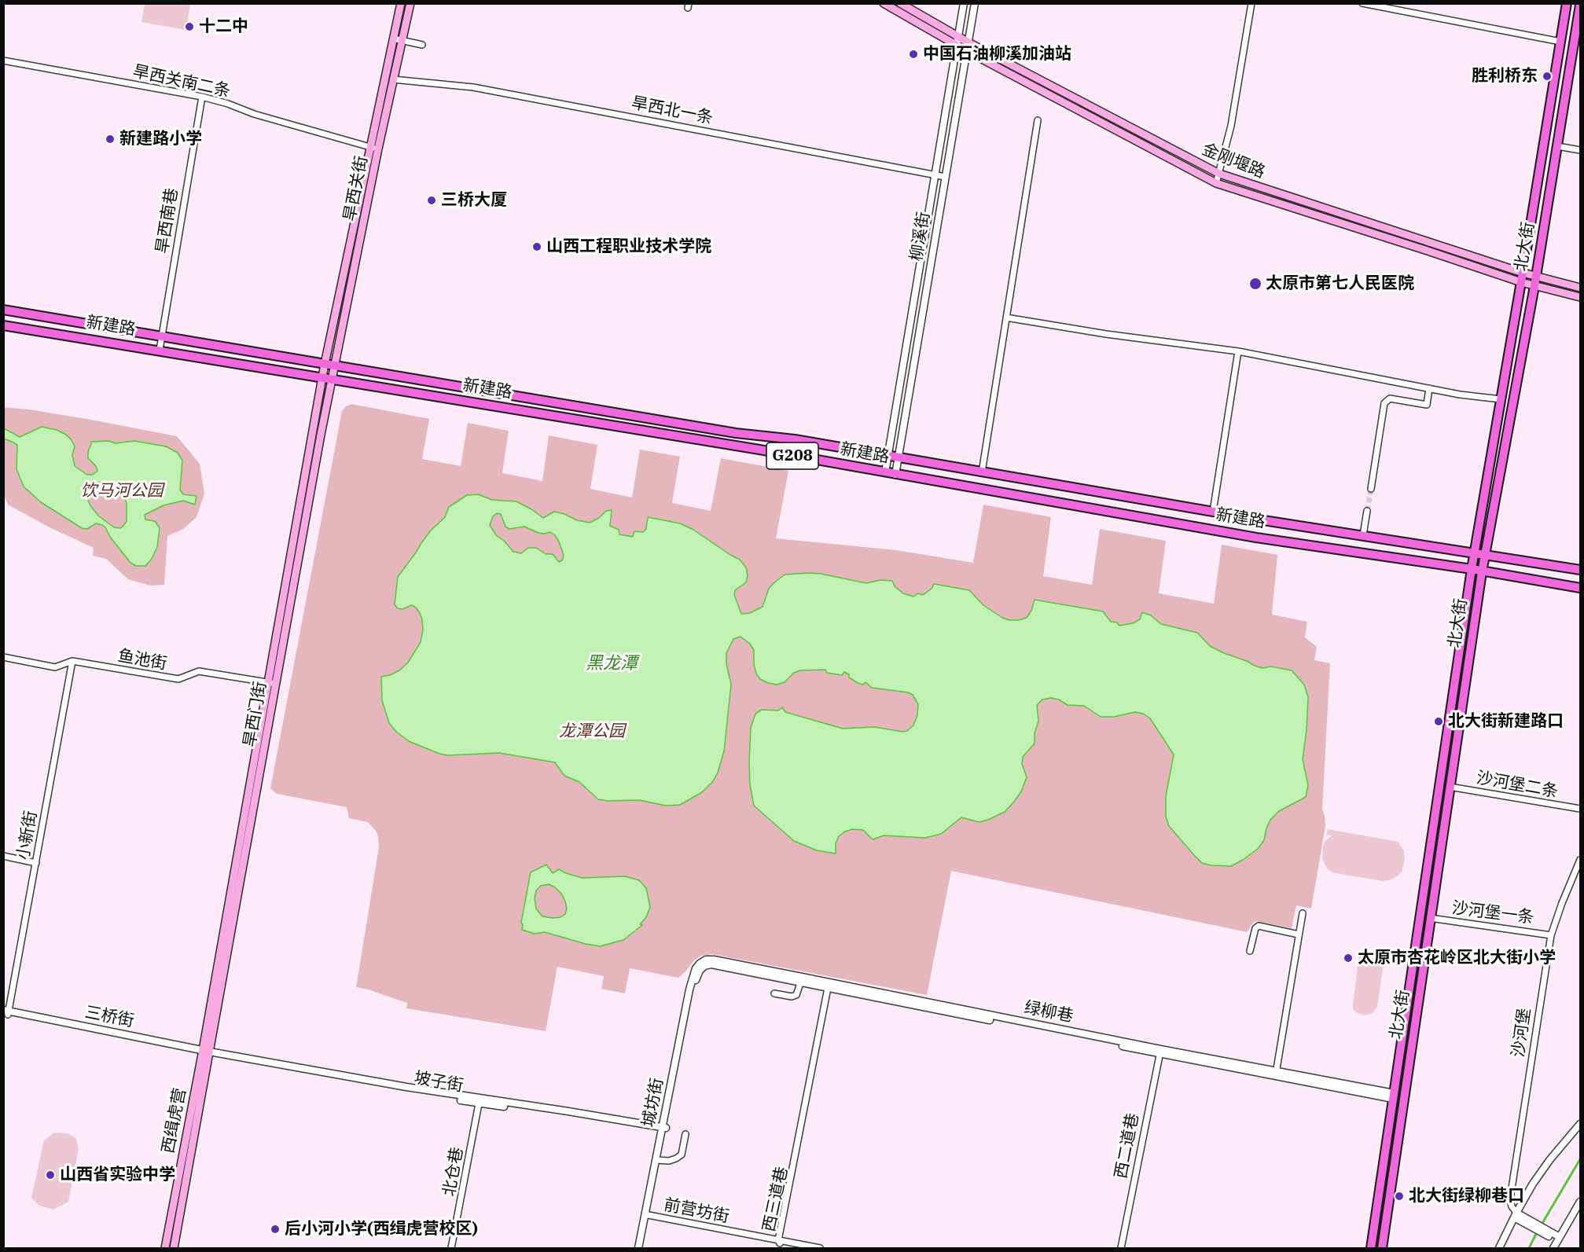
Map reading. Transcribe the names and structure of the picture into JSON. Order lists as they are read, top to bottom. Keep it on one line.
{"streets":{"main road":["金刚堰路","旱西关街","北大街","新建路","G208","旱西门街","西缉虎营"],"street":["旱西关南二条","旱西北一条","旱西南巷","柳溪街","鱼池街","沙河堡二条","小新街","沙河堡一条","绿柳巷","三桥街","沙河堡","坡子街","城坊街","西二道巷","北仓巷","西三道巷","前营坊街"]},"crossings":[["旱西关南二条","旱西关街"],["旱西关南二条","旱西南巷"],["旱西北一条","旱西关街"],["旱西北一条","柳溪街"],["金刚堰路","柳溪街"],["金刚堰路","北大街"],["旱西关街","新建路"],["旱西关街","旱西门街"],["旱西南巷","新建路"],["柳溪街","新建路"],["北大街","新建路"],["北大街","沙河堡二条"],["北大街","沙河堡一条"],["北大街","绿柳巷"],["新建路","旱西门街"],["鱼池街","旱西门街"],["鱼池街","小新街"],["旱西门街","三桥街"],["旱西门街","坡子街"],["旱西门街","西缉虎营"],["小新街","三桥街"],["沙河堡一条","沙河堡"],["绿柳巷","城坊街"],["绿柳巷","西二道巷"],["绿柳巷","西三道巷"],["三桥街","坡子街"],["三桥街","西缉虎营"],["坡子街","城坊街"],["坡子街","西缉虎营"],["坡子街","北仓巷"],["城坊街","前营坊街"],["西三道巷","前营坊街"]],"water":["黑龙潭"],"parks":["饮马河公园","龙潭公园"],"places":["十二中","中国石油柳溪加油站","胜利桥东","新建路小学","三桥大厦","山西工程职业技术学院","太原市第七人民医院","北大街新建路口","太原市杏花岭区北大街小学","山西省实验中学","北大街绿柳巷口","后小河小学(西缉虎营校区)"]}
